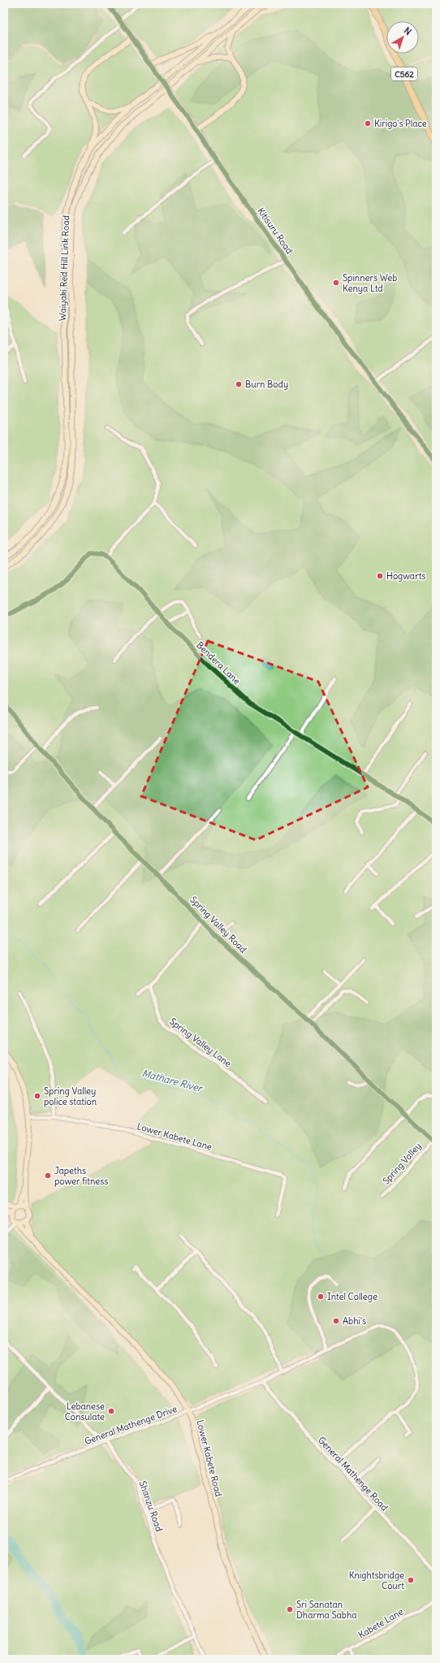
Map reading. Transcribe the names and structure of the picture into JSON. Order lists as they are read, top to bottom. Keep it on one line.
{"streets":{"main road":["C562","Waiyaki Red Hill Link Road","Lower Kabete Road"],"street":["Kitisuru Road","Bendera Lane","Spring Valley Road","Spring Valley Lane","Lower Kabete Lane","Spring Valley","General Mathenge Drive","General Mathenge Road","Shanzu Road","Kabete Lane"]},"crossings":[["Spring Valley Road","Spring Valley"],["General Mathenge Drive","Lower Kabete Road"],["General Mathenge Drive","General Mathenge Road"],["General Mathenge Drive","Shanzu Road"]],"water":["Mathare River"],"places":["Kirigo's Place","Spinners Web Kenya Ltd","Burn Body","Hogwarts","Spring Valley police station","Japeths power fitness","Intel College","Abhi's","Lebanese Consulate","Knightsbridge Court","Sri Sanatan Dharma Sabha"],"north":"top right"}
